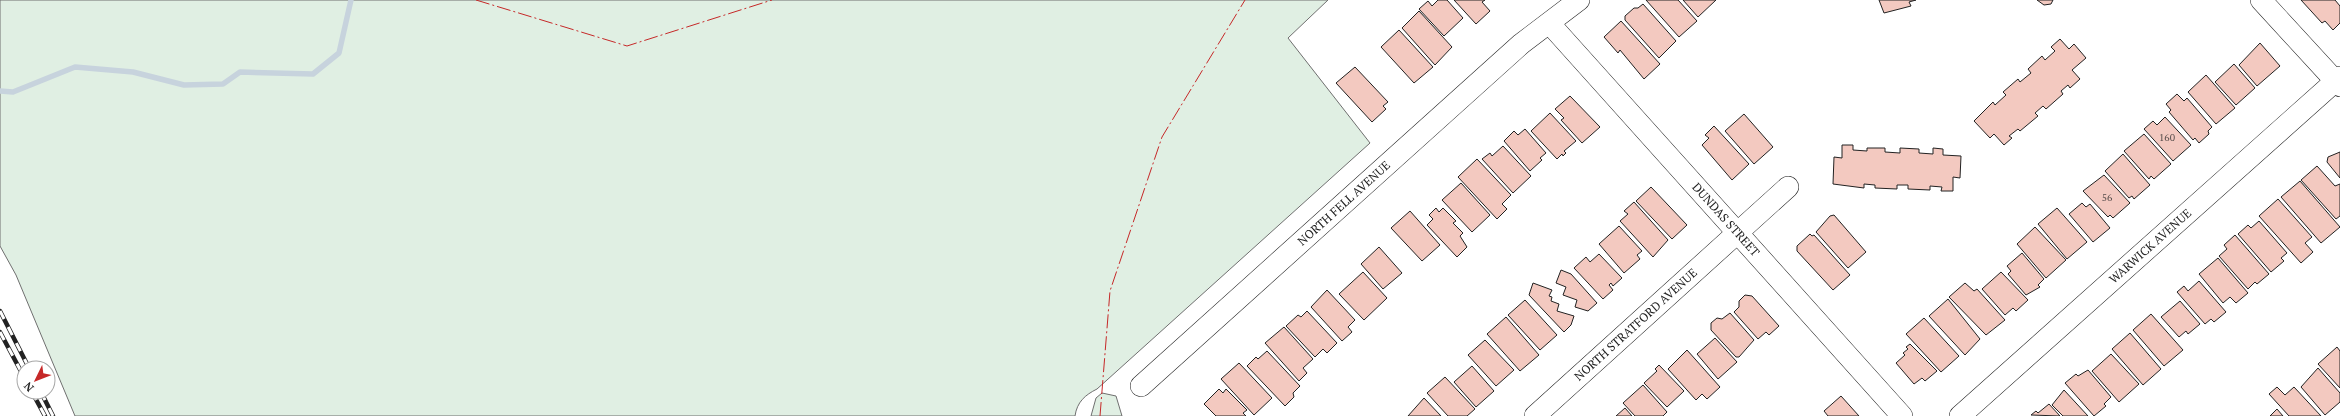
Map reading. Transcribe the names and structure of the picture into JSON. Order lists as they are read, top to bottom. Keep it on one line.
{"streets":{"street":["NORTH FELL AVENUE","DUNDAS STREET","WARWICK AVENUE","NORTH STRATFORD AVENUE"]},"crossings":[["NORTH FELL AVENUE","DUNDAS STREET"],["DUNDAS STREET","NORTH STRATFORD AVENUE"]],"house_numbers":["160","56"],"north":"bottom left"}
